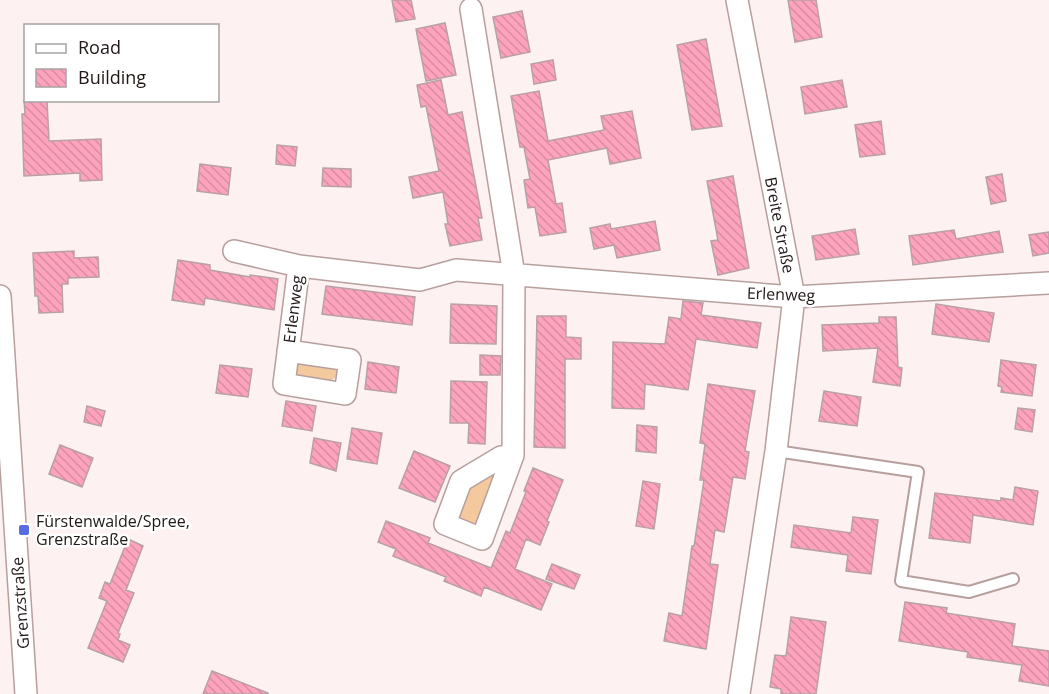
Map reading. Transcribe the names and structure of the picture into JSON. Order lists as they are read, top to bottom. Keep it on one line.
{"streets":{"street":["Breite Straße","Erlenweg","Grenzstraße"]},"crossings":[["Breite Straße","Erlenweg"]],"places":{"transit":["Fürstenwalde/Spree, Grenzstraße"]},"legend":["Road","Building"]}
